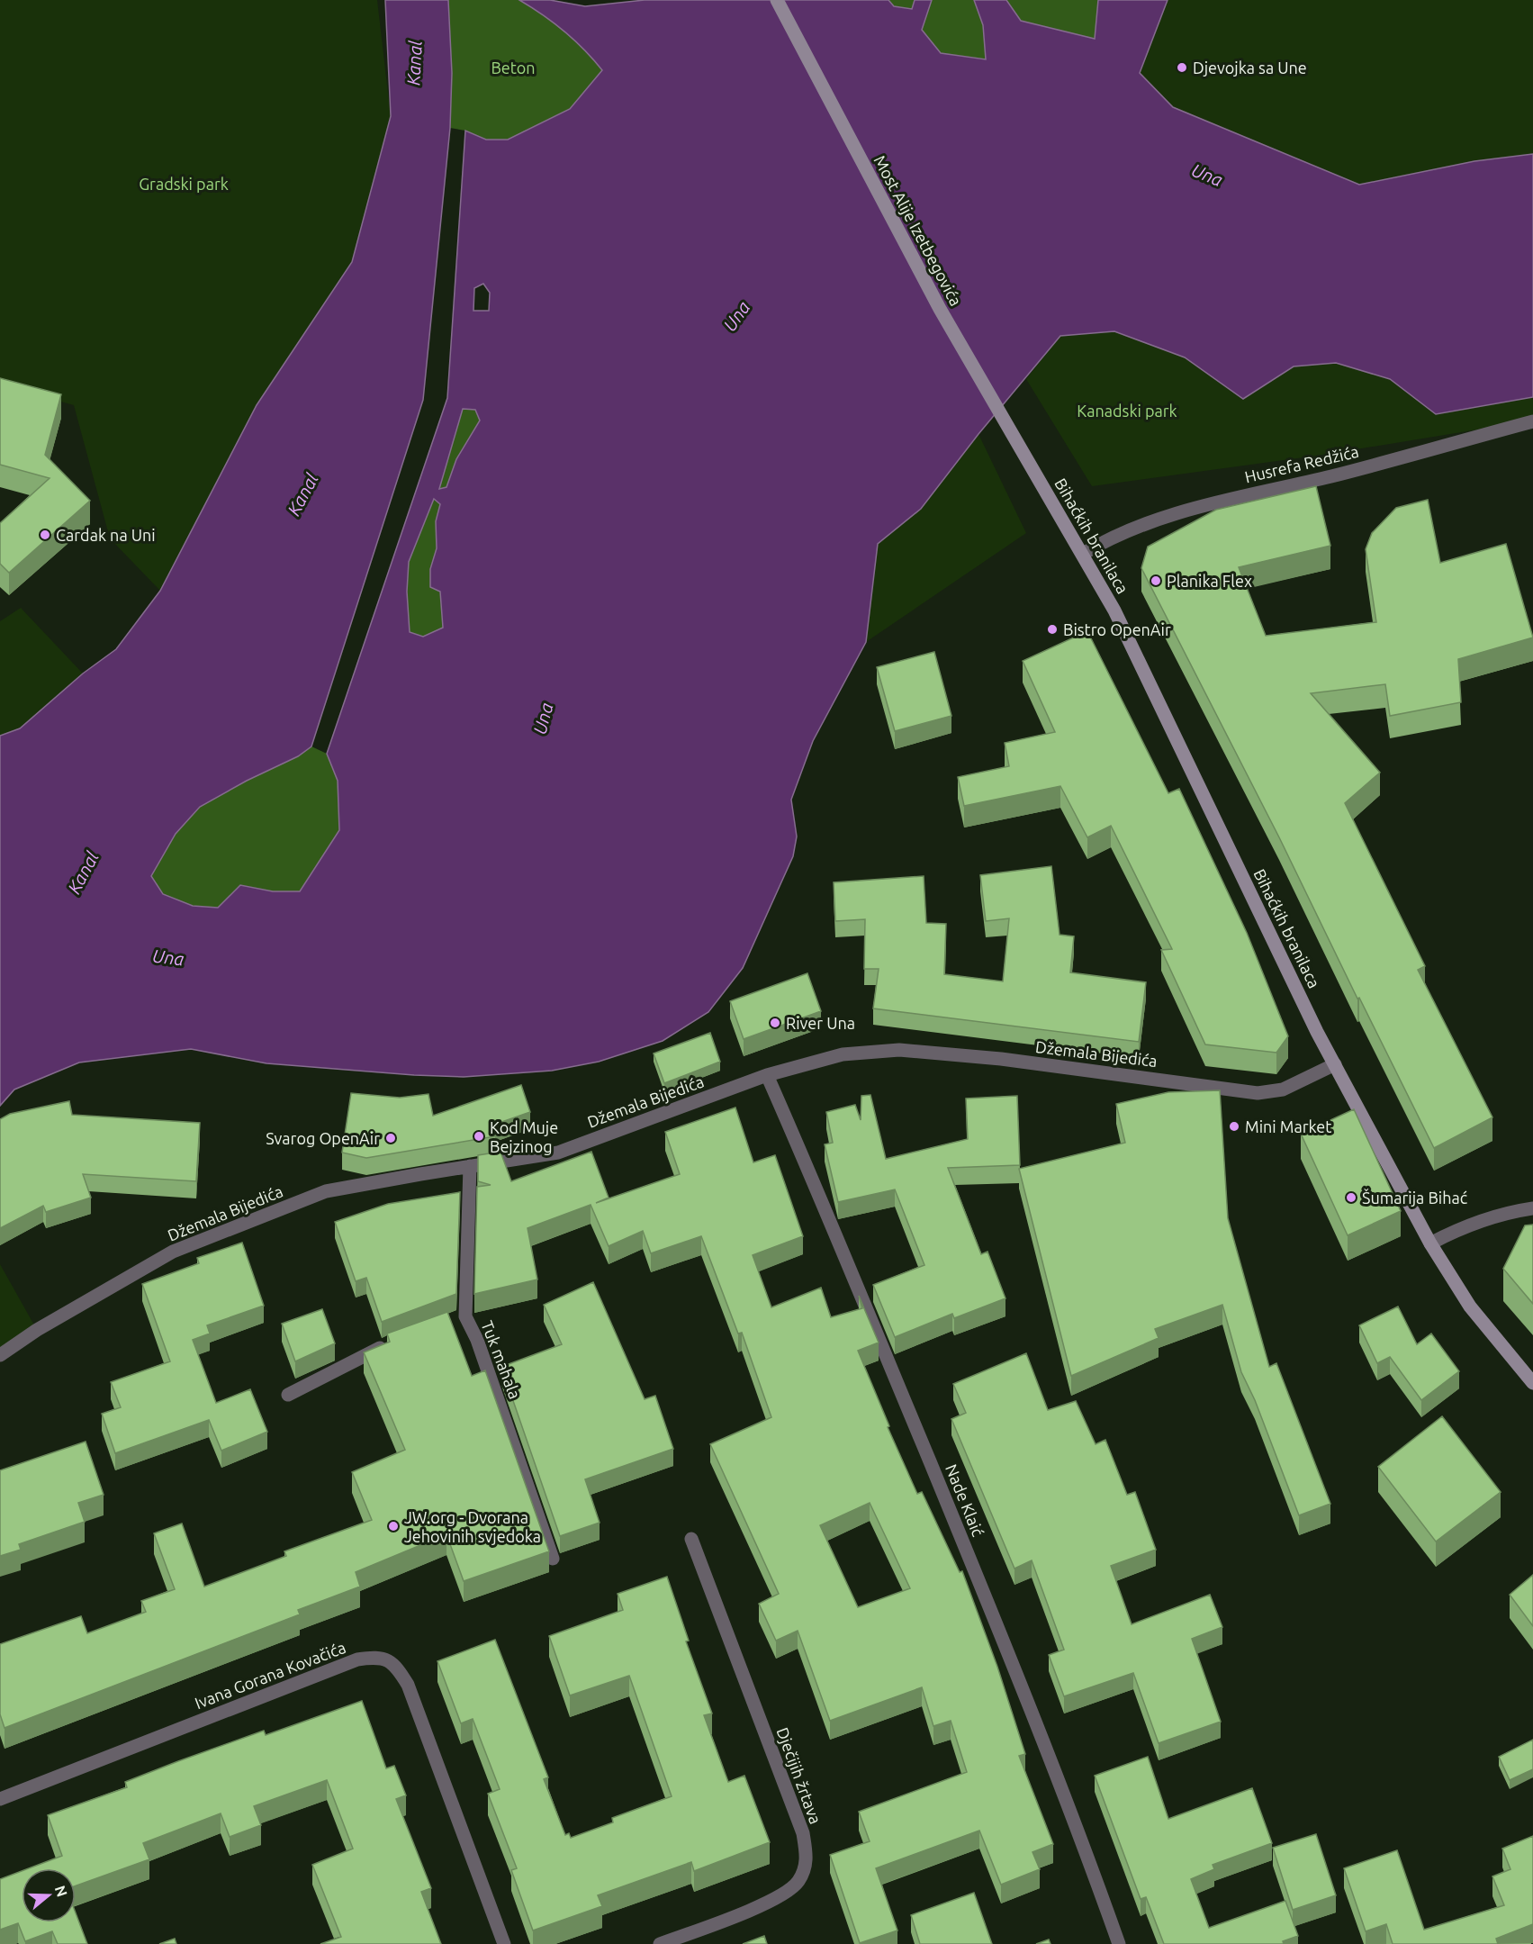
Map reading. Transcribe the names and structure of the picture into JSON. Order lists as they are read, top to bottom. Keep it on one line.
{"streets":{"main road":["Most Alije Izetbegovića","Bihaćkih branilaca"],"street":["Husrefa Redžića","Džemala Bijedića","Tuk mahala","Nade Klaić","Ivana Gorana Kovačića","Dječijih žrtava"]},"crossings":[["Most Alije Izetbegovića","Bihaćkih branilaca"],["Husrefa Redžića","Bihaćkih branilaca"],["Bihaćkih branilaca","Džemala Bijedića"],["Džemala Bijedića","Tuk mahala"],["Džemala Bijedića","Nade Klaić"]],"water":["Kanal","Una"],"parks":["Beton","Gradski park","Kanadski park"],"places":["Djevojka sa Une","Cardak na Uni","Planika Flex","Bistro OpenAir","River Una","Mini Market","Kod Muje Bejzinog","Svarog OpenAir","Šumarija Bihać","JW.org - Dvorana Jehovinih svjedoka"],"north":"right"}
